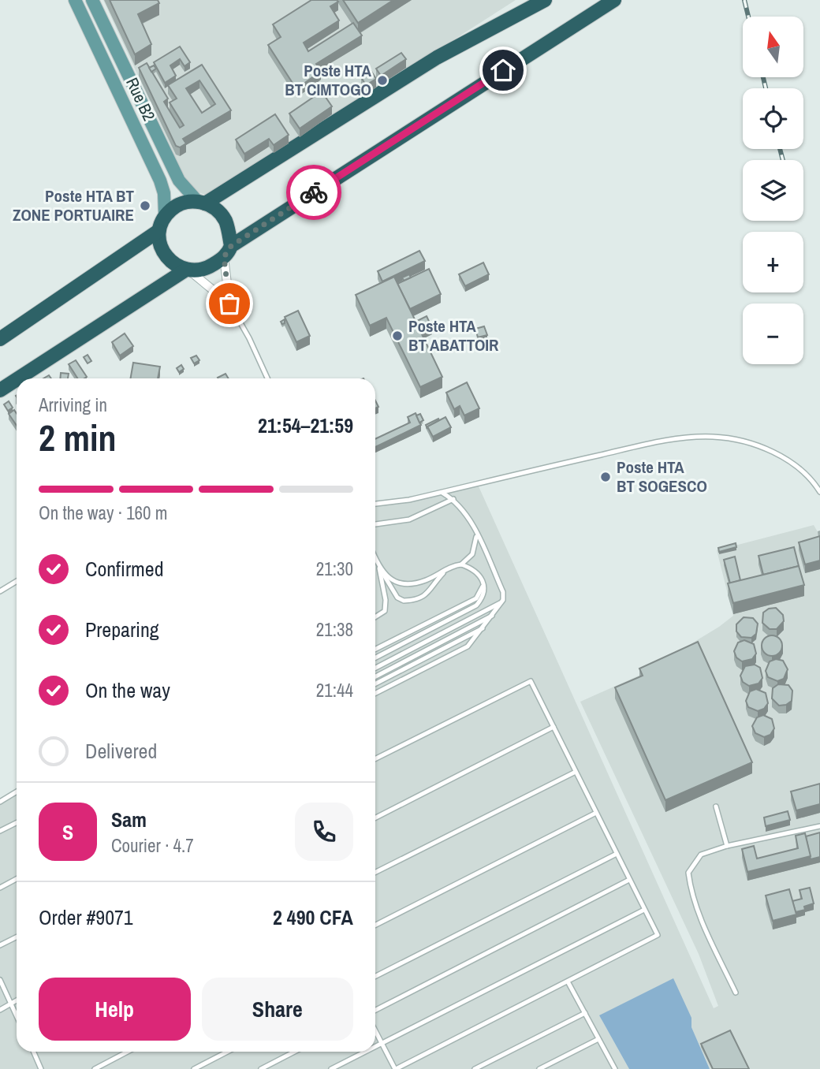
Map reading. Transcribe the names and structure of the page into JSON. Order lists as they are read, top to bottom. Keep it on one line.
{"streets":{"main road":["Rue B2"]},"places":["Poste HTA BT CIMTOGO","Poste HTA BT ZONE PORTUAIRE","Poste HTA BT ABATTOIR","Poste HTA BT SOGESCO"],"north":"top","page":{"map_buttons":["+","−"],"heading":["2 min","Arriving in","21:54–21:59"],"panel":["Sam","Courier · 4.7","Order #9071","2 490 CFA"],"bar":"On the way · 160 m","list":[["Confirmed","21:30"],["Preparing","21:38"],["On the way","21:44"],"Delivered"],"round":"S","buttons":["Help","Share"]}}
